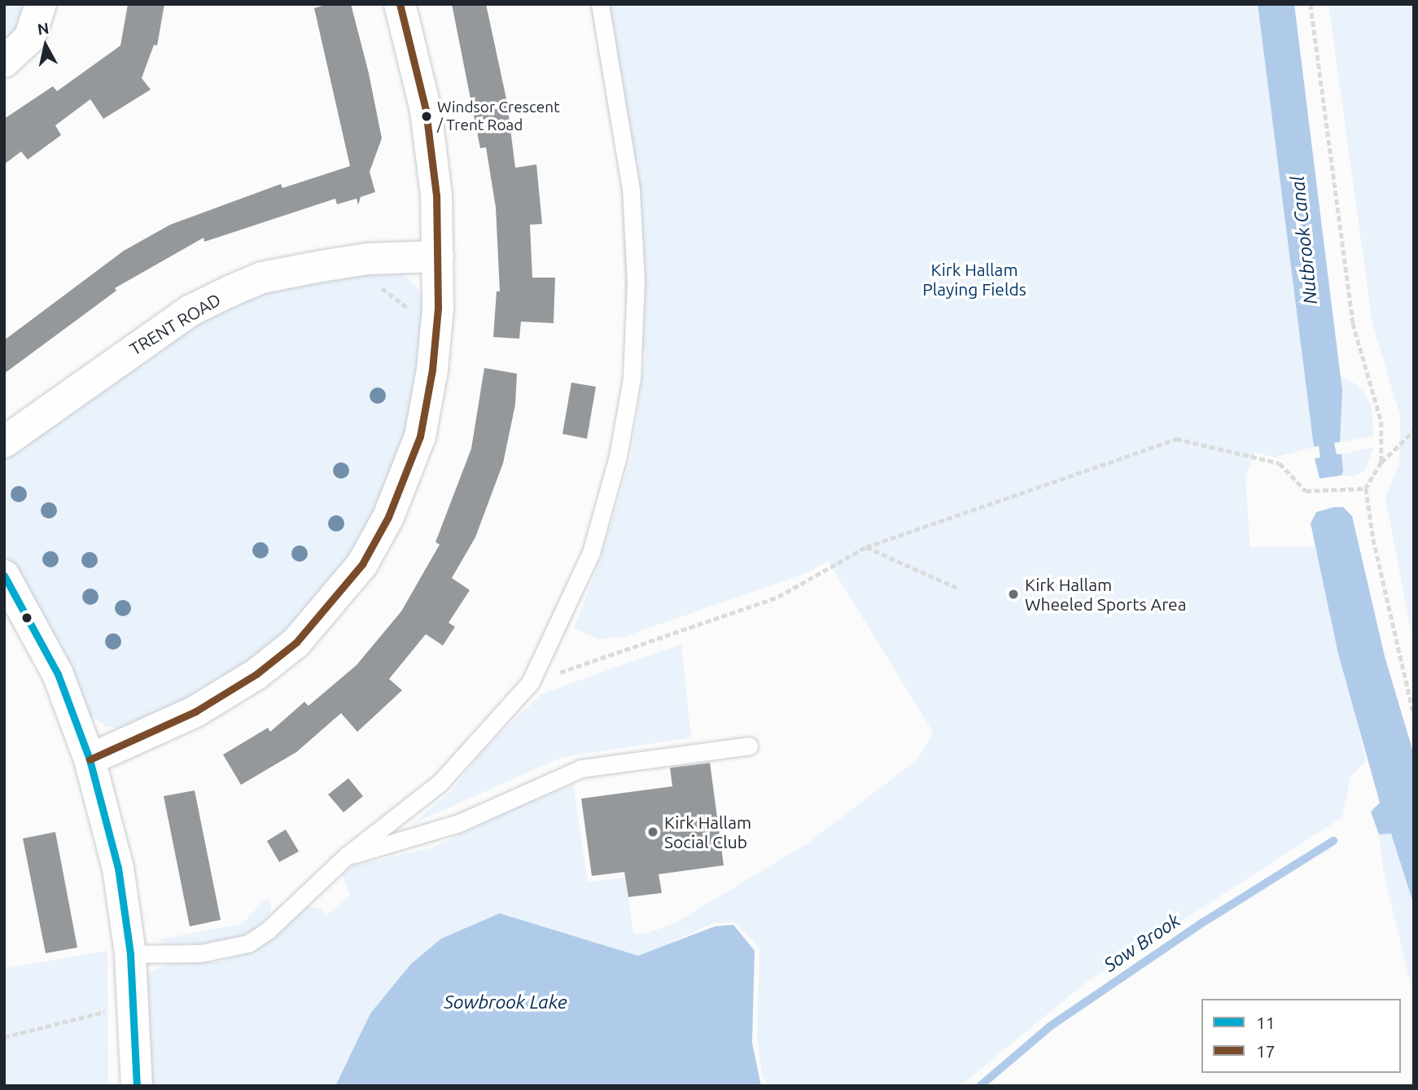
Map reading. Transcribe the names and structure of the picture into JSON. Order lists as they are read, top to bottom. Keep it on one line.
{"streets":{"street":["TRENT ROAD"]},"water":["Nutbrook Canal","Sow Brook","Sowbrook Lake"],"parks":["Kirk Hallam Playing Fields"],"places":["Windsor Crescent / Trent Road","Kirk Hallam Wheeled Sports Area","Kirk Hallam Social Club"],"lines":["transit line 17","transit line 11"],"legend":["11","17"],"north":"top"}
